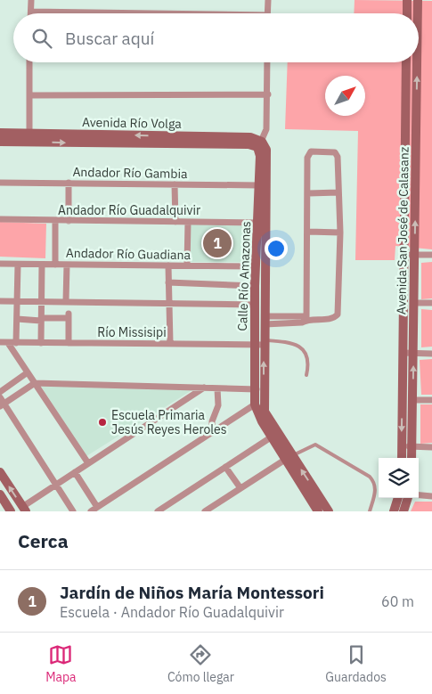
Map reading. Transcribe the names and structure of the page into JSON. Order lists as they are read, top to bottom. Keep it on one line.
{"streets":{"street":["Avenida Río Volga","Andador Río Gambia","Andador Río Guadalquivir","Avenida San José de Calasanz","Andador Río Guadiana","Calle Río Amazonas","Río Missisipi"]},"crossings":[["Avenida Río Volga","Calle Río Amazonas"],["Andador Río Gambia","Calle Río Amazonas"],["Andador Río Guadalquivir","Calle Río Amazonas"],["Andador Río Guadiana","Calle Río Amazonas"],["Calle Río Amazonas","Río Missisipi"]],"places":["Escuela Primaria Jesús Reyes Heroles"],"north":"top right","page":{"search":"Buscar aquí","pins":"1","heading":"Cerca","list":[{"mark":"1","name":"Jardín de Niños María Montessori","note":"Escuela · Andador Río Guadalquivir","value":"60 m"}],"nav":["Mapa","Cómo llegar","Guardados"]}}
